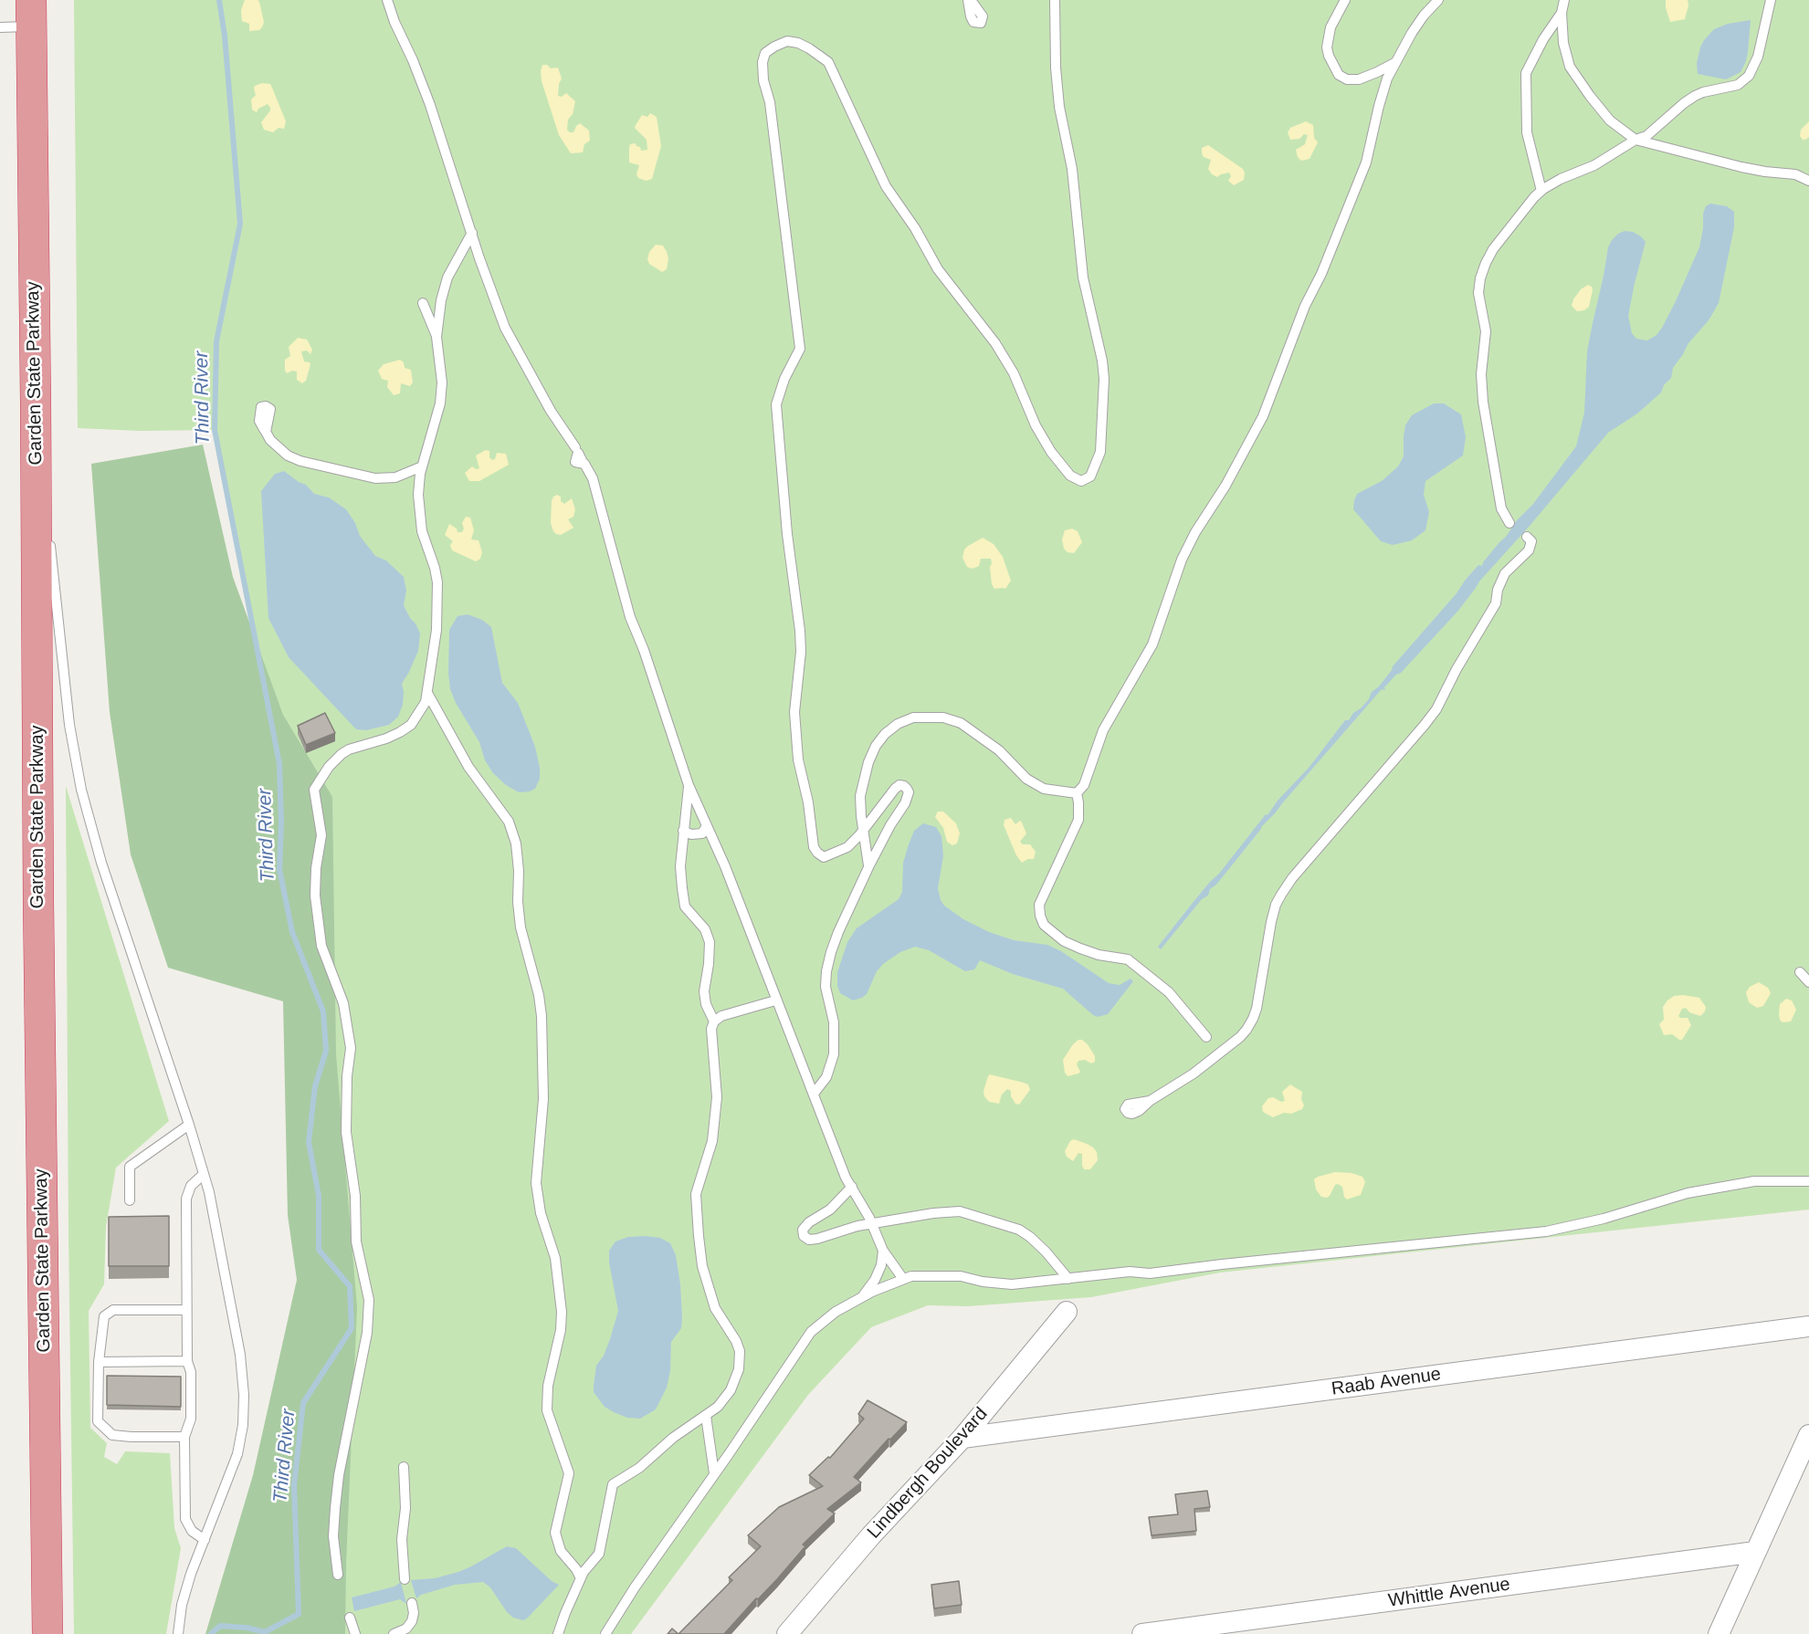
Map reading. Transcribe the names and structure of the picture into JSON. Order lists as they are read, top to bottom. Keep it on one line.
{"streets":{"highway":["Garden State Parkway"],"street":["Raab Avenue","Lindbergh Boulevard","Whittle Avenue"]},"crossings":[["Raab Avenue","Lindbergh Boulevard"]],"water":["Third River"]}
